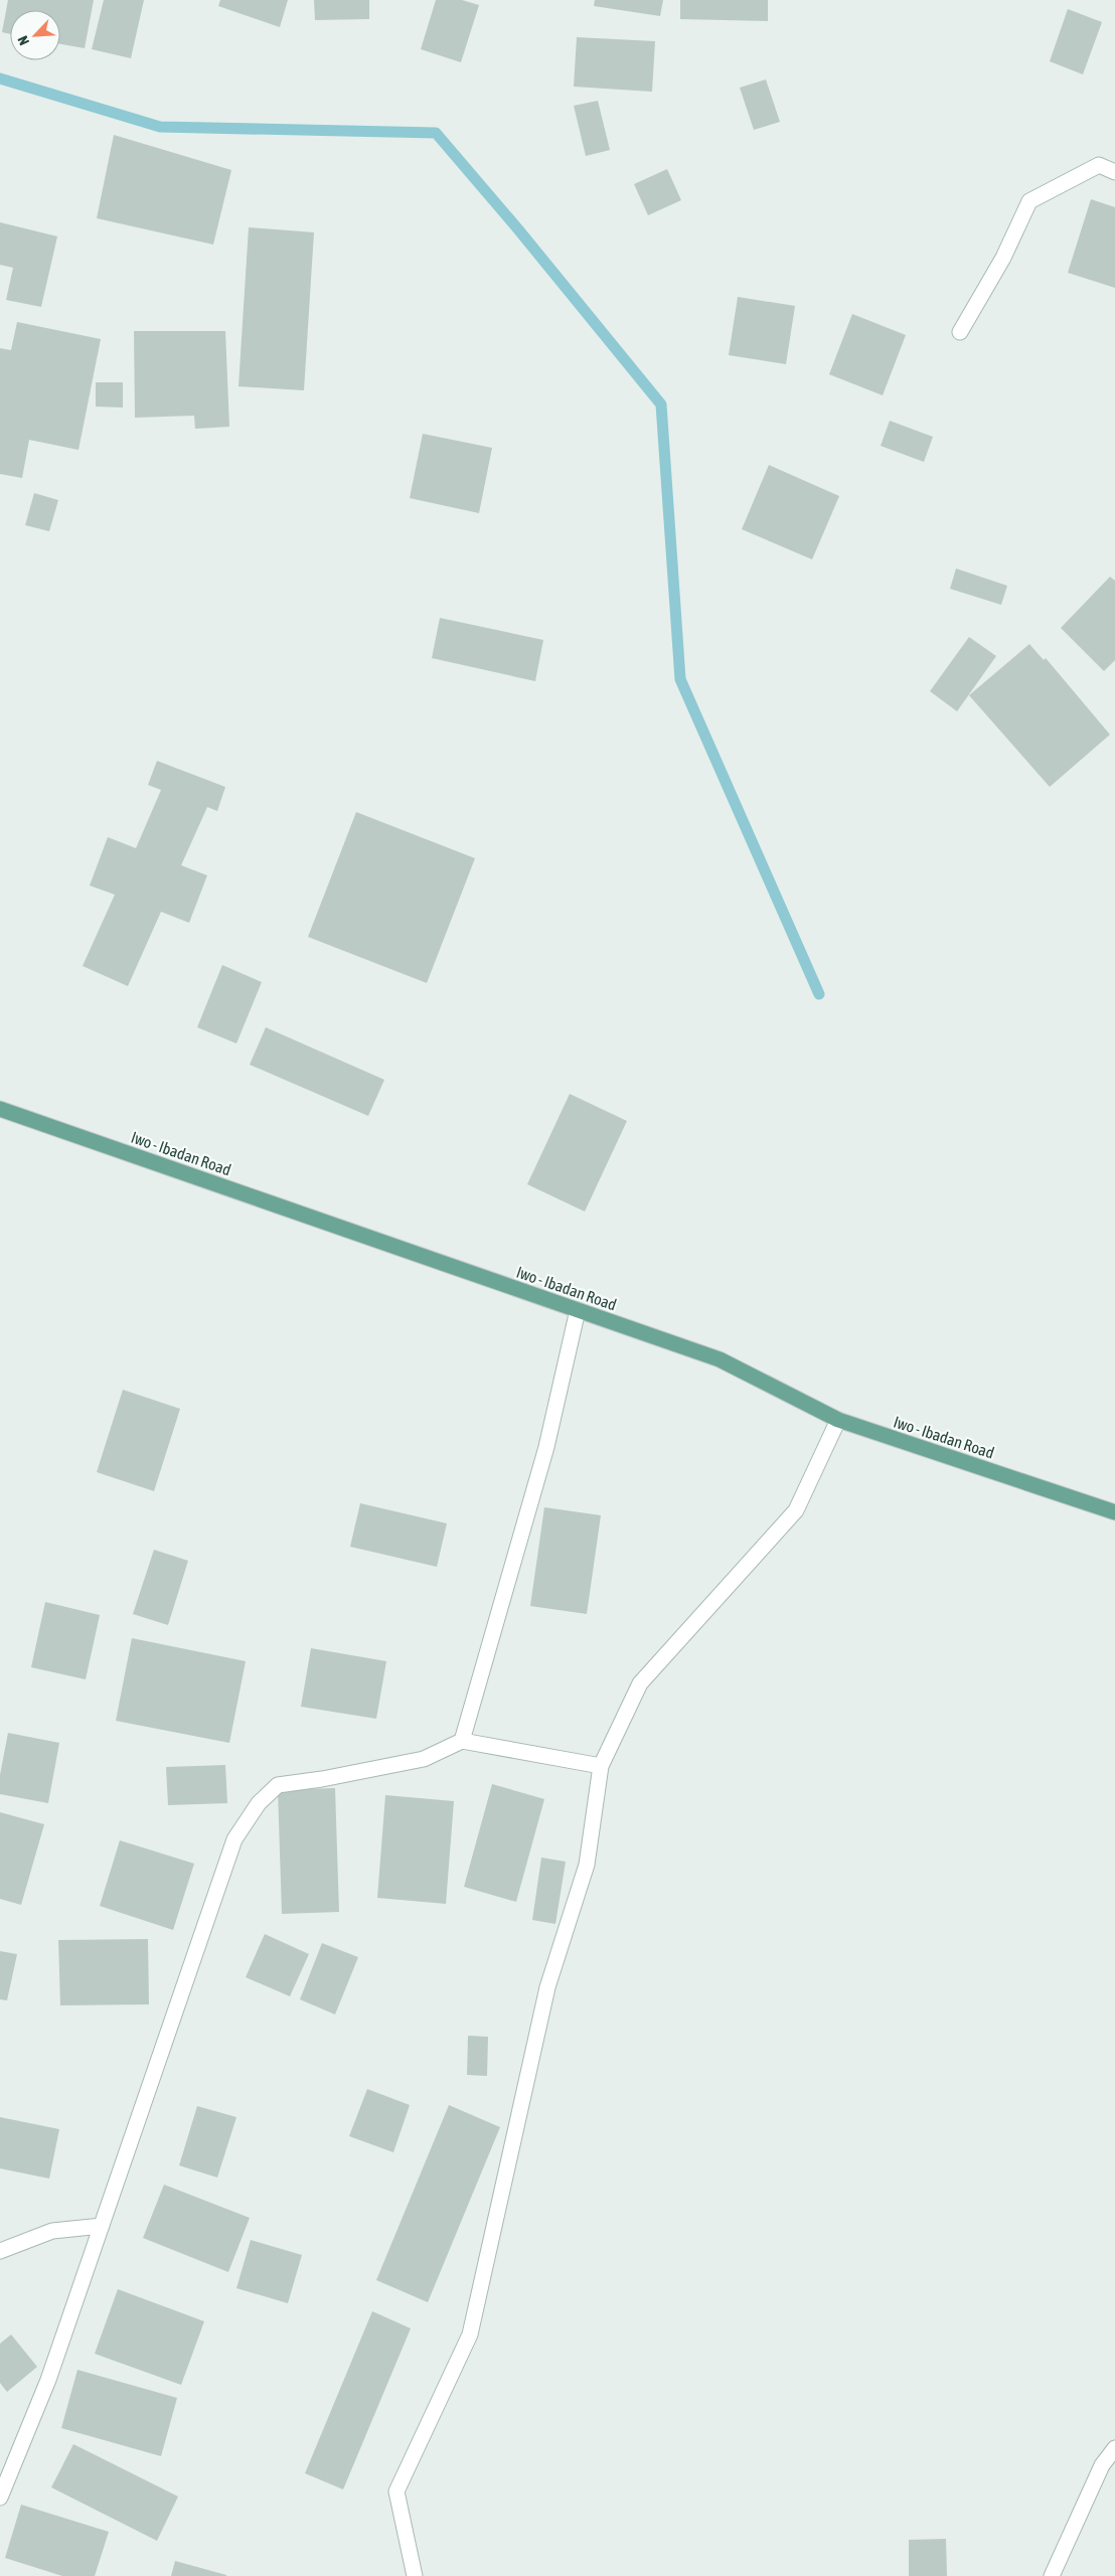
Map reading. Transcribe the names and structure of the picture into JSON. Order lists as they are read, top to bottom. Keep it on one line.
{"streets":{"main road":["Iwo - Ibadan Road"]},"north":"bottom left"}
